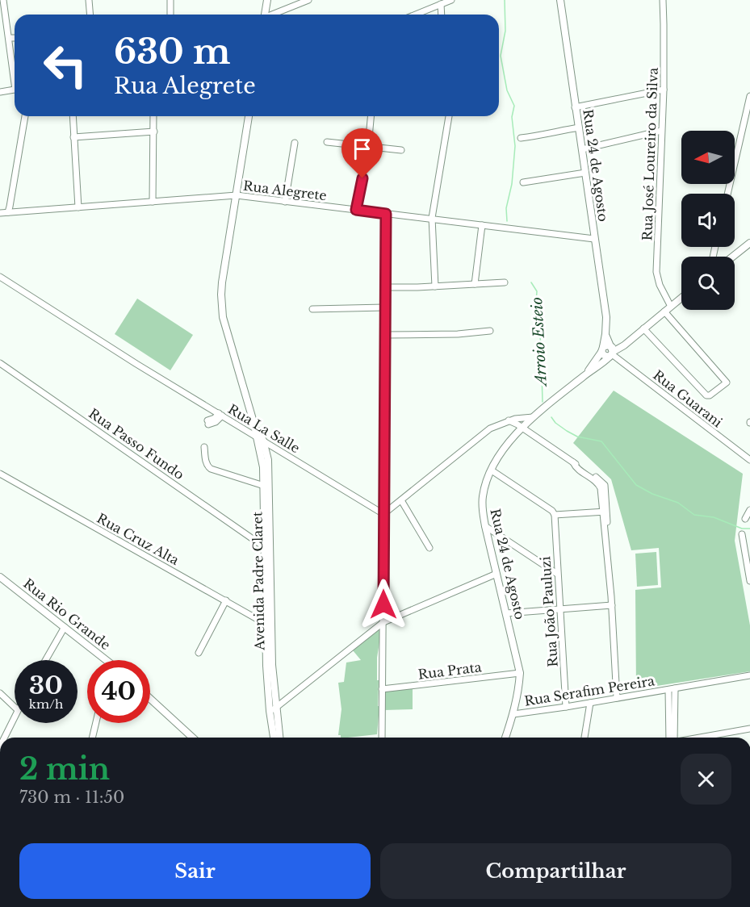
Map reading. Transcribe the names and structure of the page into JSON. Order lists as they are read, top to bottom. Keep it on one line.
{"streets":{"main road":["Rua 24 de Agosto","Avenida Padre Claret","Rua Rio Grande"],"street":["Rua José Loureiro da Silva","Rua Alegrete","Rua Guarani","Rua La Salle","Rua Passo Fundo","Rua Cruz Alta","Rua João Pauluzi","Rua Prata","Rua Serafim Pereira"]},"crossings":[["Rua 24 de Agosto","Rua Alegrete"],["Rua 24 de Agosto","Rua Guarani"],["Rua 24 de Agosto","Rua Prata"],["Rua 24 de Agosto","Rua Serafim Pereira"],["Rua Alegrete","Avenida Padre Claret"],["Rua La Salle","Avenida Padre Claret"],["Rua Passo Fundo","Avenida Padre Claret"],["Rua Cruz Alta","Avenida Padre Claret"],["Rua João Pauluzi","Rua Serafim Pereira"]],"water":["Arroio Esteio"],"north":"left","page":{"turn":["630 m","Rua Alegrete"],"speed":"30 km/h","limit":"40","heading":["2 min","730 m · 11:50"],"buttons":["Sair","Compartilhar"]}}
